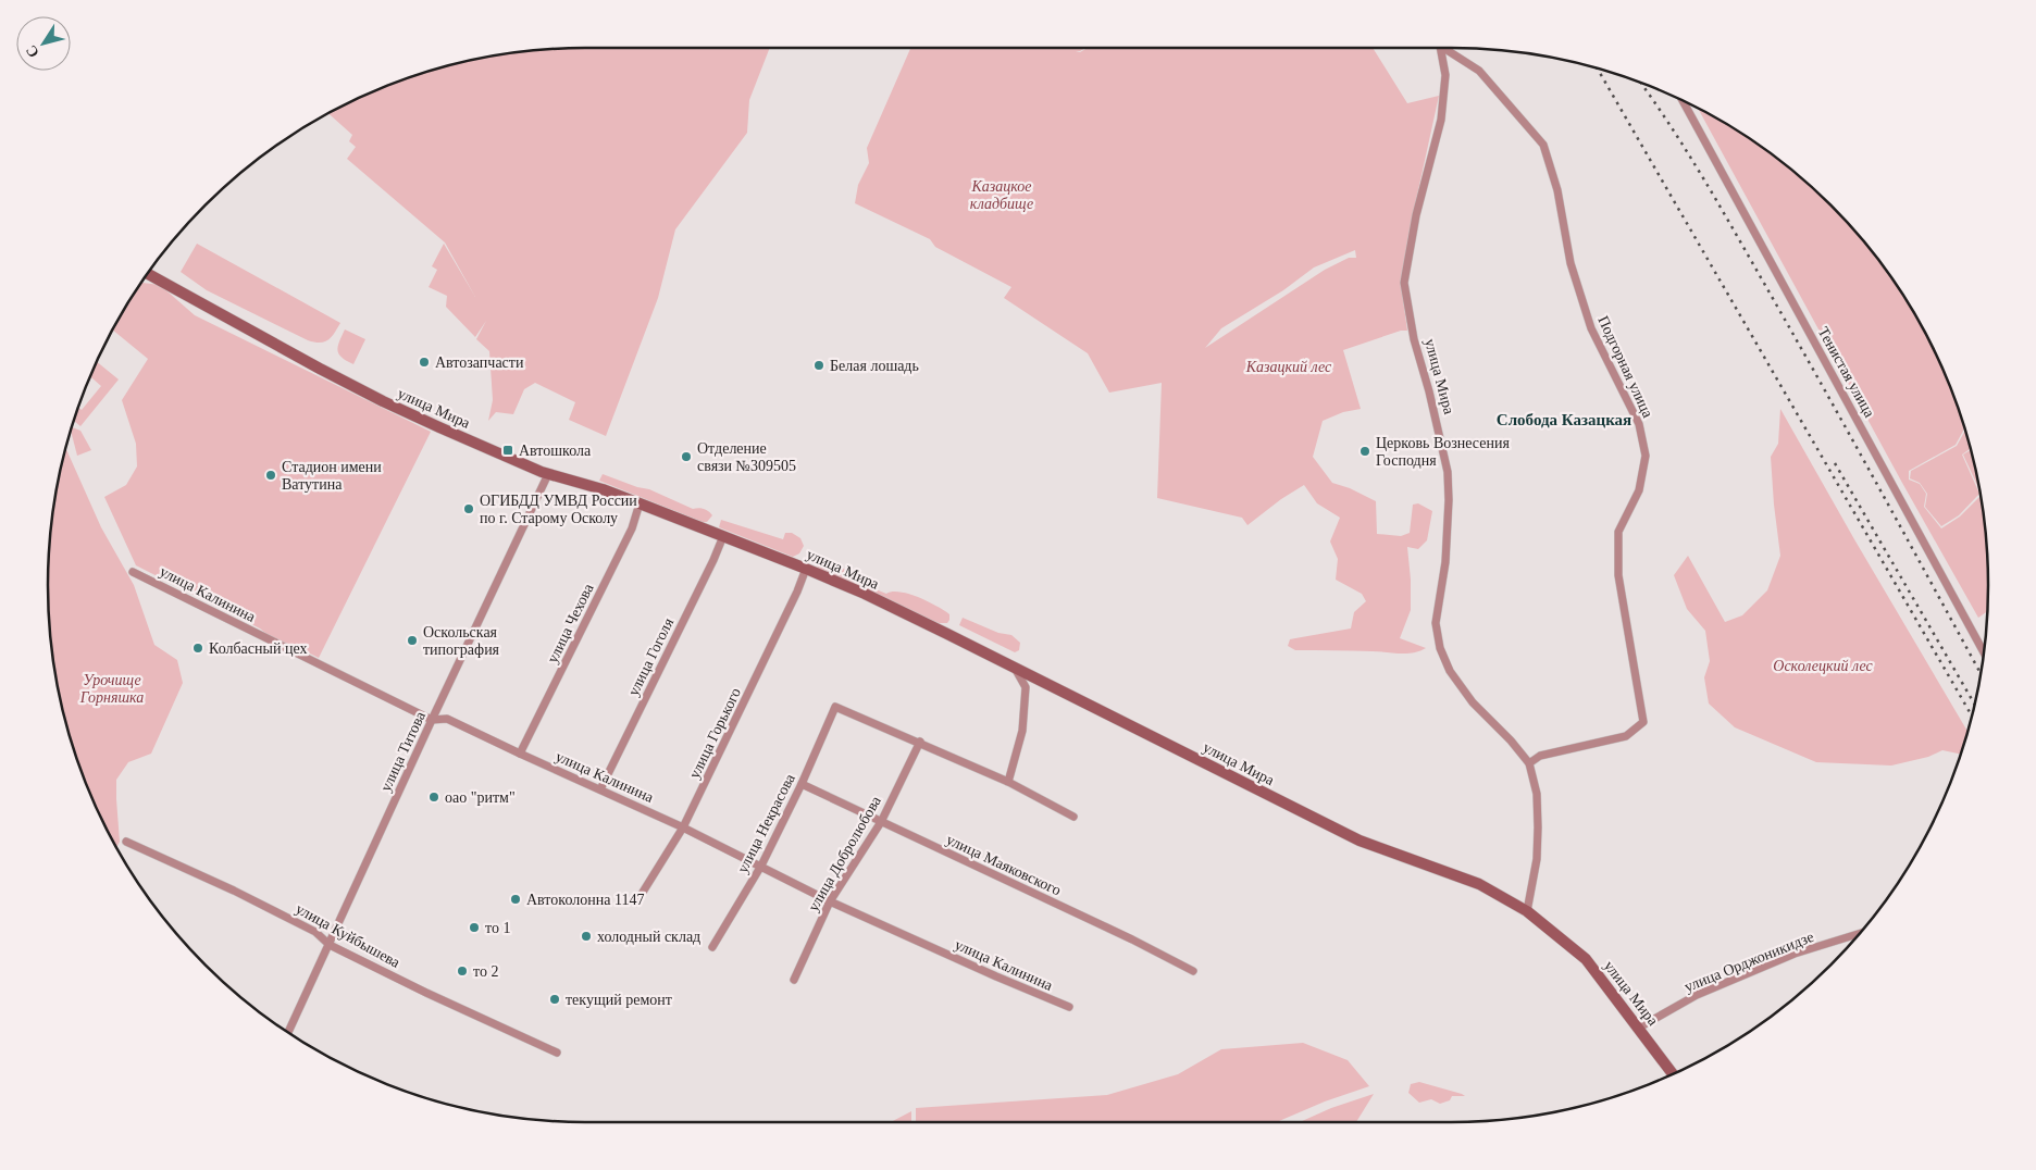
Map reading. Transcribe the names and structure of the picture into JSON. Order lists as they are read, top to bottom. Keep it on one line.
{"streets":{"main road":["улица Мира"],"street":["Подгорная улица","Тенистая улица","улица Калинина","улица Чехова","улица Гоголя","улица Горького","улица Титова","улица Некрасова","улица Добролюбова","улица Маяковского","улица Куйбышева","улица Орджоникидзе"]},"crossings":[["Подгорная улица","улица Мира"],["улица Мира","улица Чехова"],["улица Мира","улица Гоголя"],["улица Мира","улица Горького"],["улица Мира","улица Титова"],["улица Мира","улица Орджоникидзе"],["улица Калинина","улица Чехова"],["улица Калинина","улица Гоголя"],["улица Калинина","улица Горького"],["улица Калинина","улица Титова"],["улица Калинина","улица Некрасова"],["улица Калинина","улица Добролюбова"],["улица Титова","улица Куйбышева"],["улица Некрасова","улица Добролюбова"],["улица Некрасова","улица Маяковского"],["улица Добролюбова","улица Маяковского"]],"districts":["Слобода Казацкая"],"parks":["Казацкое кладбище","Казацкий лес","Осколецкий лес","Урочище Горняшка"],"places":{"other":["Автозапчасти","Белая лошадь","Церковь Вознесения Господня","Отделение связи №309505","Стадион имени Ватутина","ОГИБДД УМВД России по г. Старому Осколу","Оскольская типография","Колбасный цех","оао \"ритм\"","Автоколонна 1147","то 1","холодный склад","то 2","текущий ремонт"],"transit":["Автошкола"]},"north":"bottom left"}
